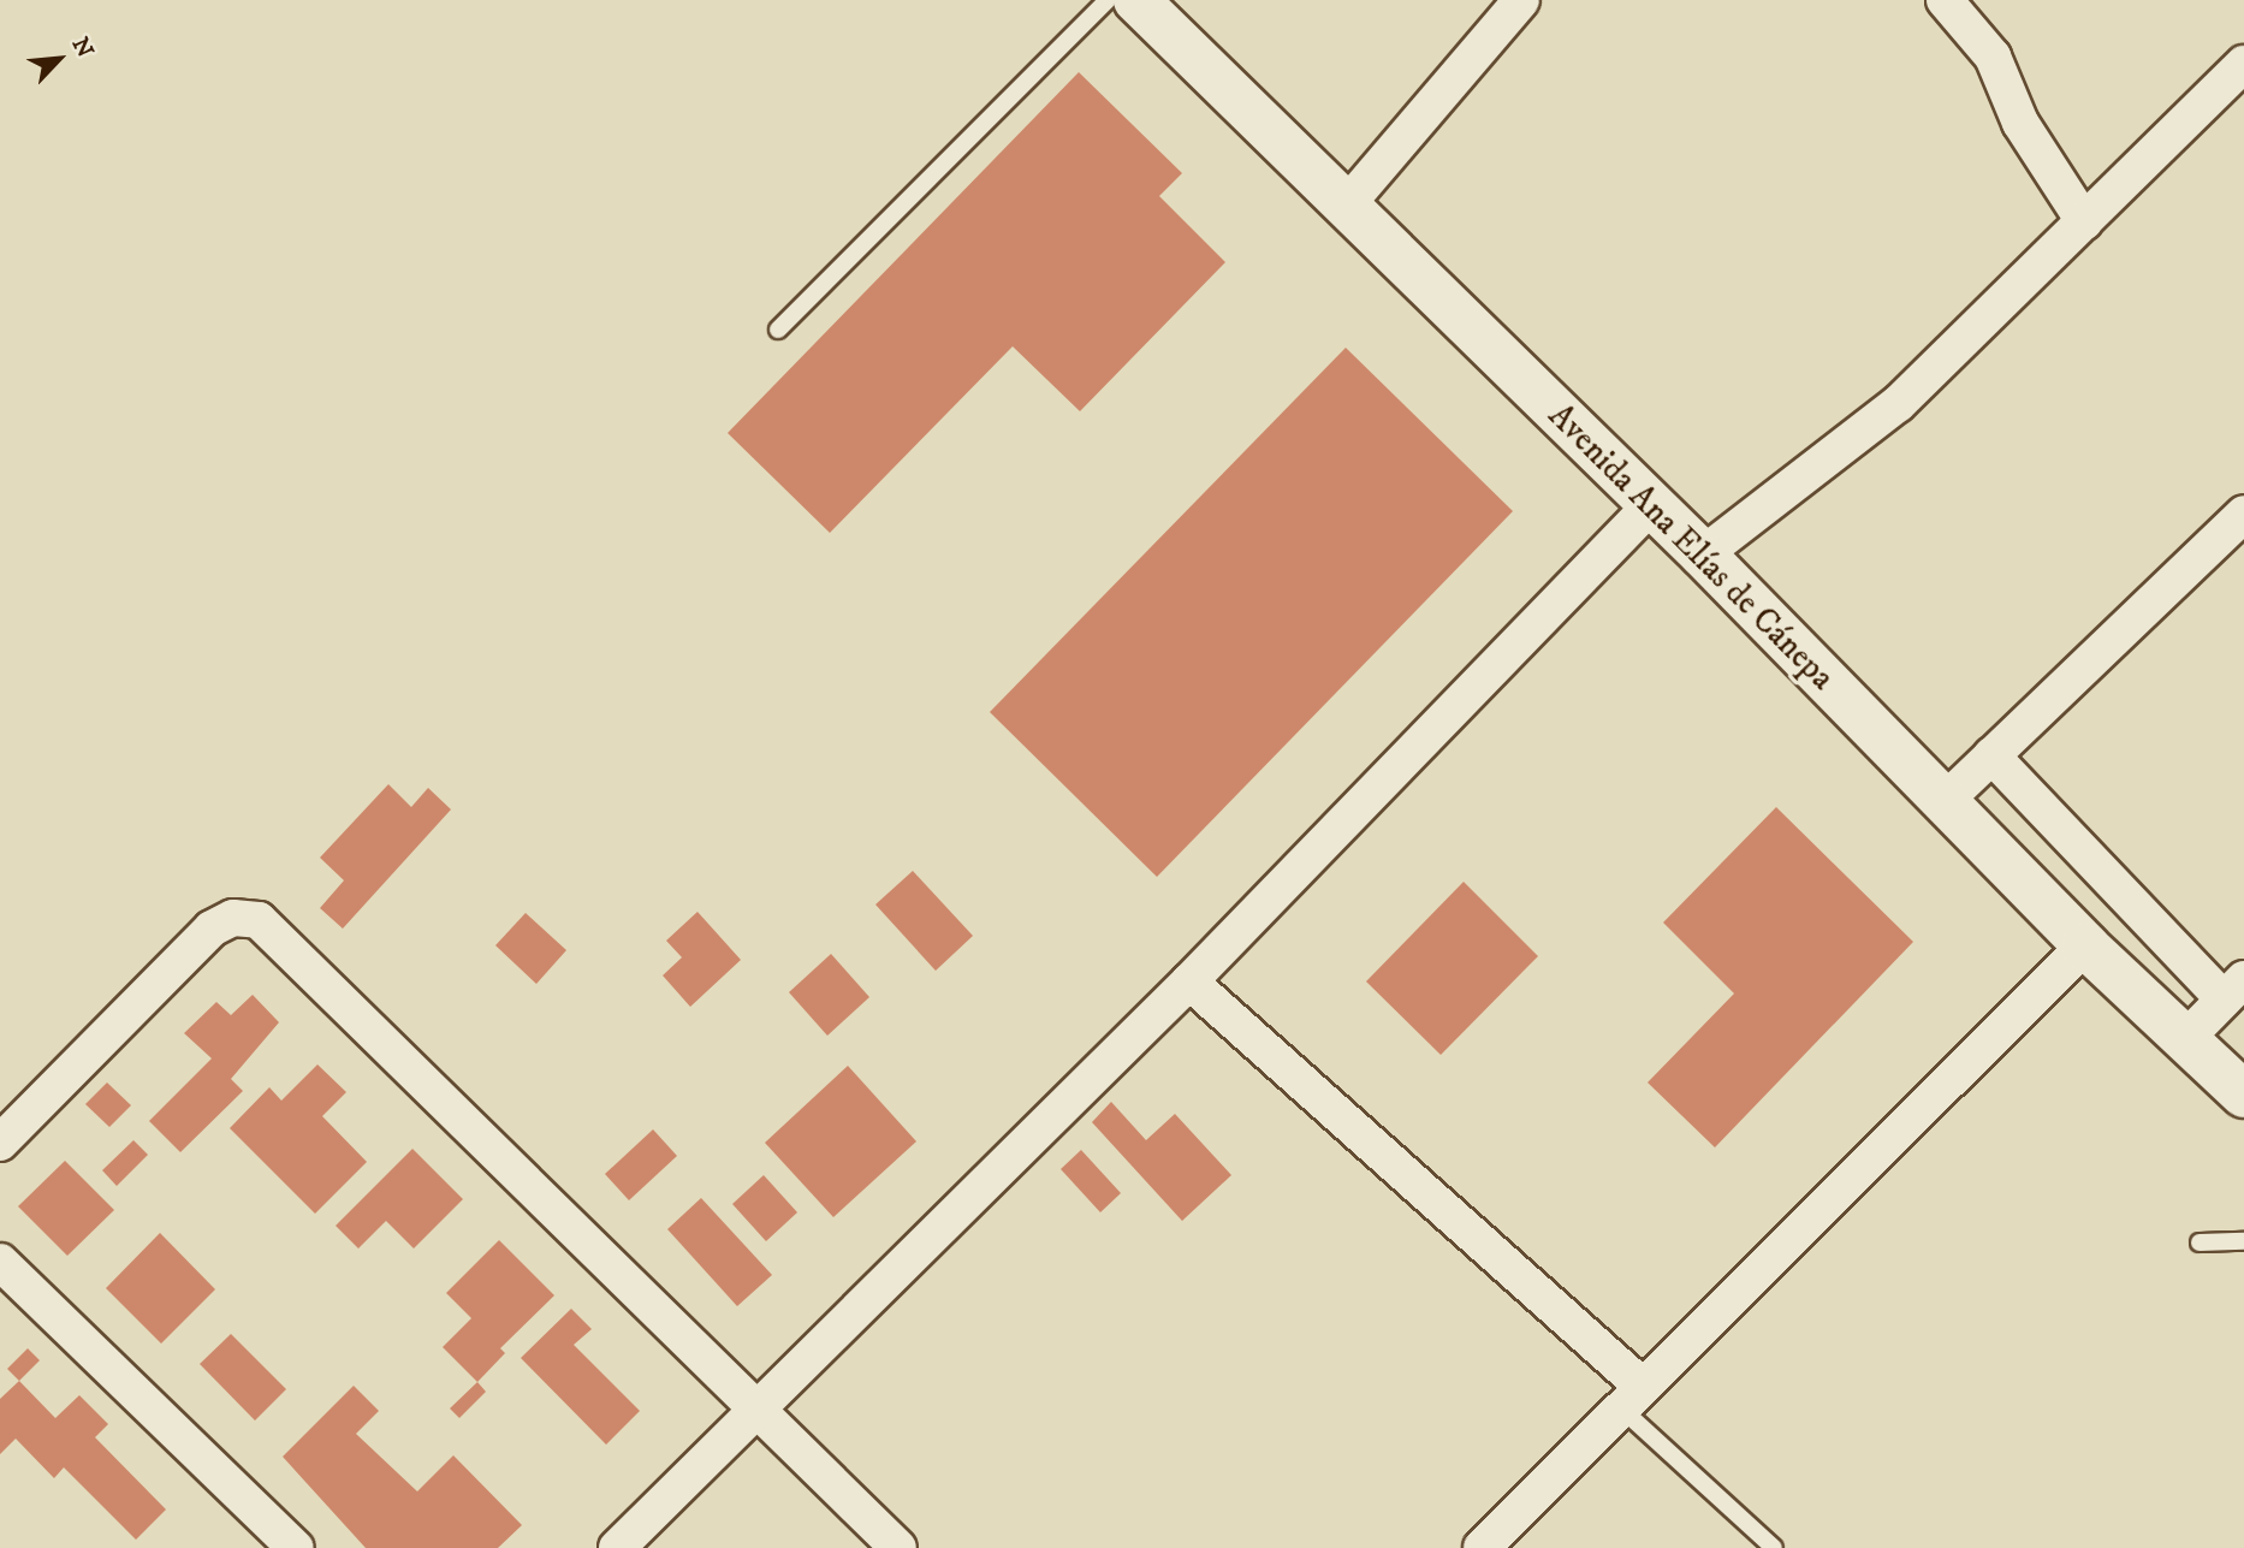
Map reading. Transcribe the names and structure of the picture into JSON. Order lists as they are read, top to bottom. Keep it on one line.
{"streets":{"main road":["Avenida Ana Elías de Cánepa"]},"north":"top right"}
